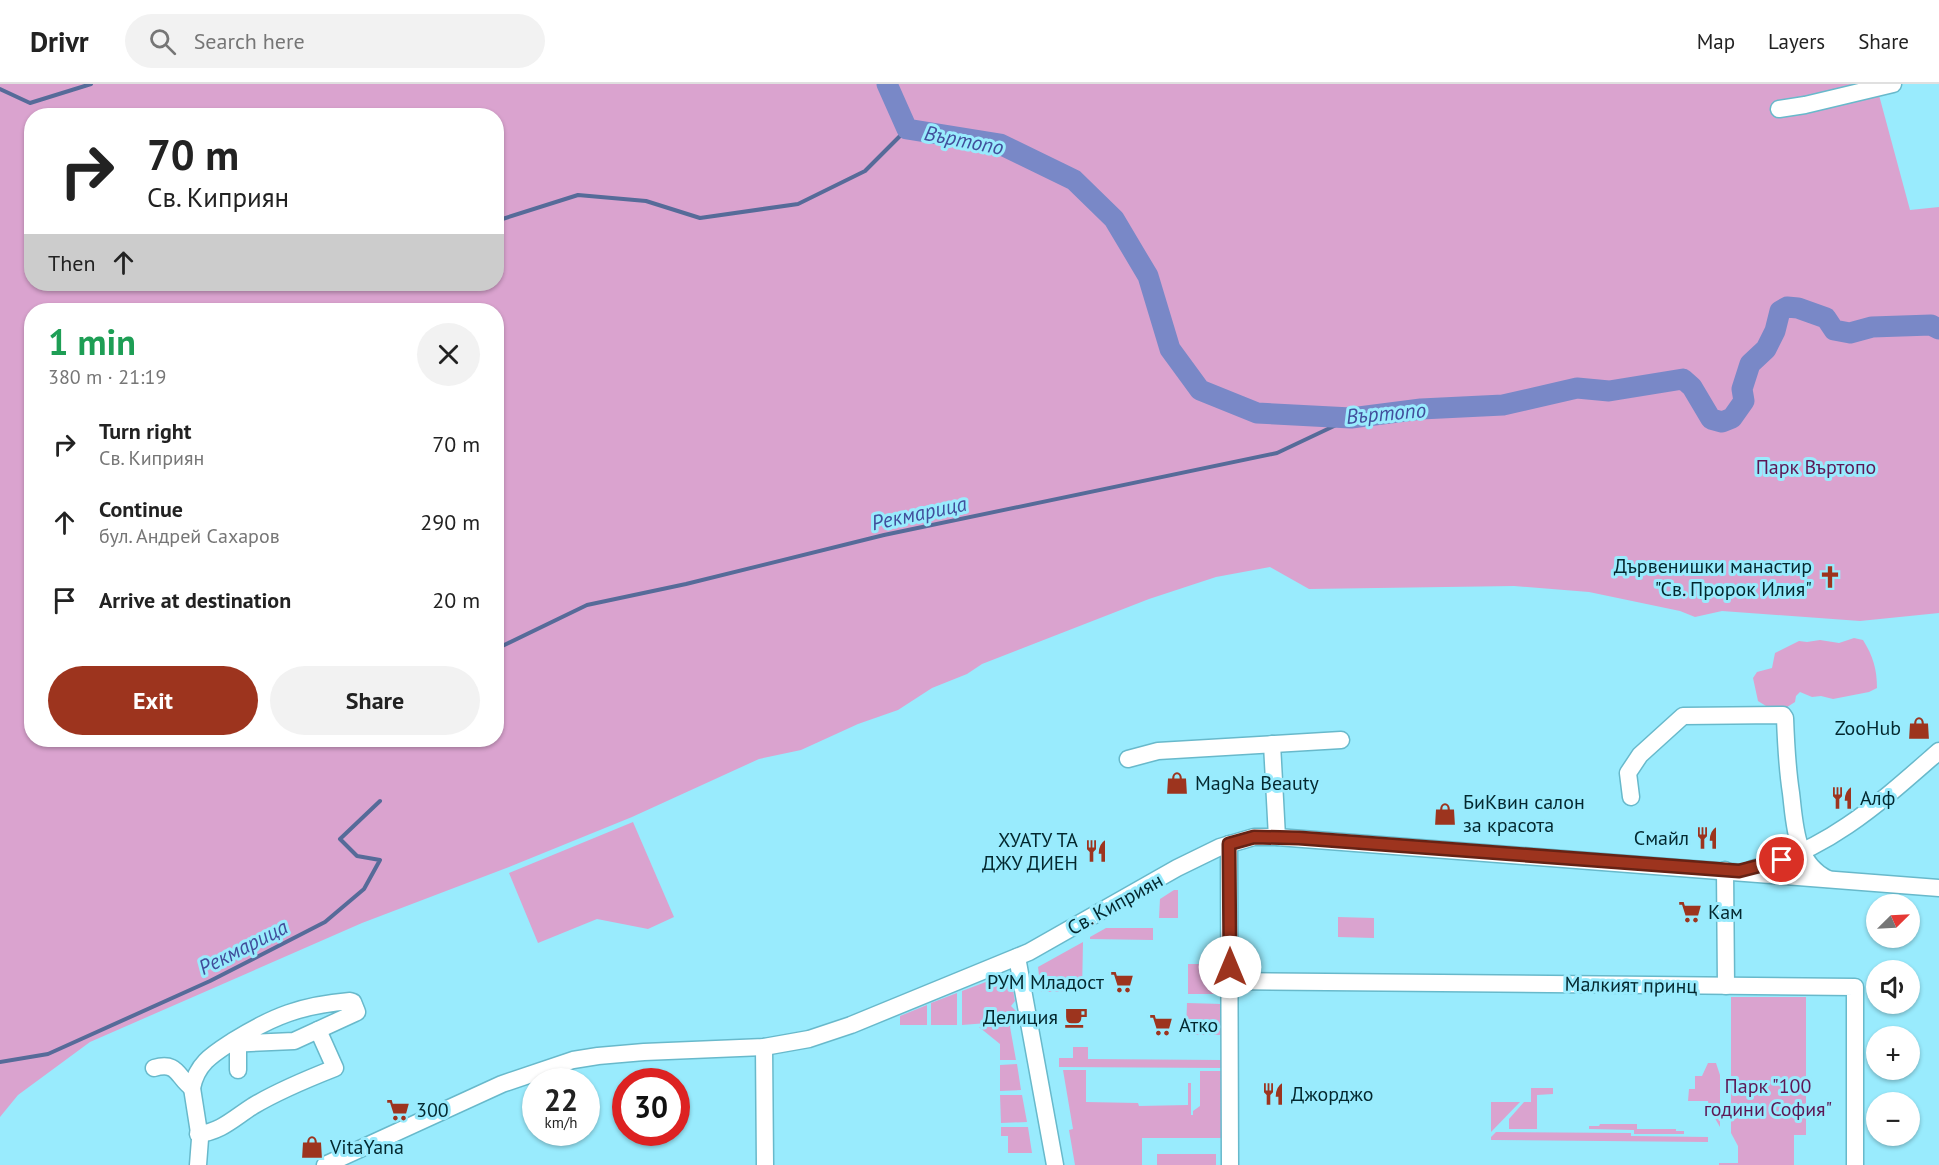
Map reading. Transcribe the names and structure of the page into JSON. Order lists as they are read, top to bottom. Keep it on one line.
{"streets":{"street":["Св. Киприян","Малкият принц"]},"water":["Въртопо","Рекмарица"],"parks":["Парк Въртопо","Парк \"100 години София\""],"places":{"church":["Дървенишки манастир \"Св. Пророк Илия\""],"shop":["ZooHub","MagNa Beauty","БиКвин салон за красота","VitaYana"],"restaurant":["Алф","Смайл","ХУАТУ ТА ДЖУ ДИЕН","Джорджо"],"supermarket":["Кам","РУМ Младост","Атко","300"],"cafe":["Делиция"]},"north":"top right","page":{"header":"Drivr","search":"Search here","nav":["Map","Layers","Share"],"turn":["70 m","Св. Киприян"],"then":"Then","heading":["1 min","380 m · 21:19"],"list":[{"name":"Turn right","note":"Св. Киприян","value":"70 m"},{"name":"Continue","note":"бул. Андрей Сахаров","value":"290 m"},{"name":"Arrive at destination","value":"20 m"}],"buttons":["Exit","Share"],"map_buttons":["+","−"],"speed":"22 km/h","limit":"30"}}
